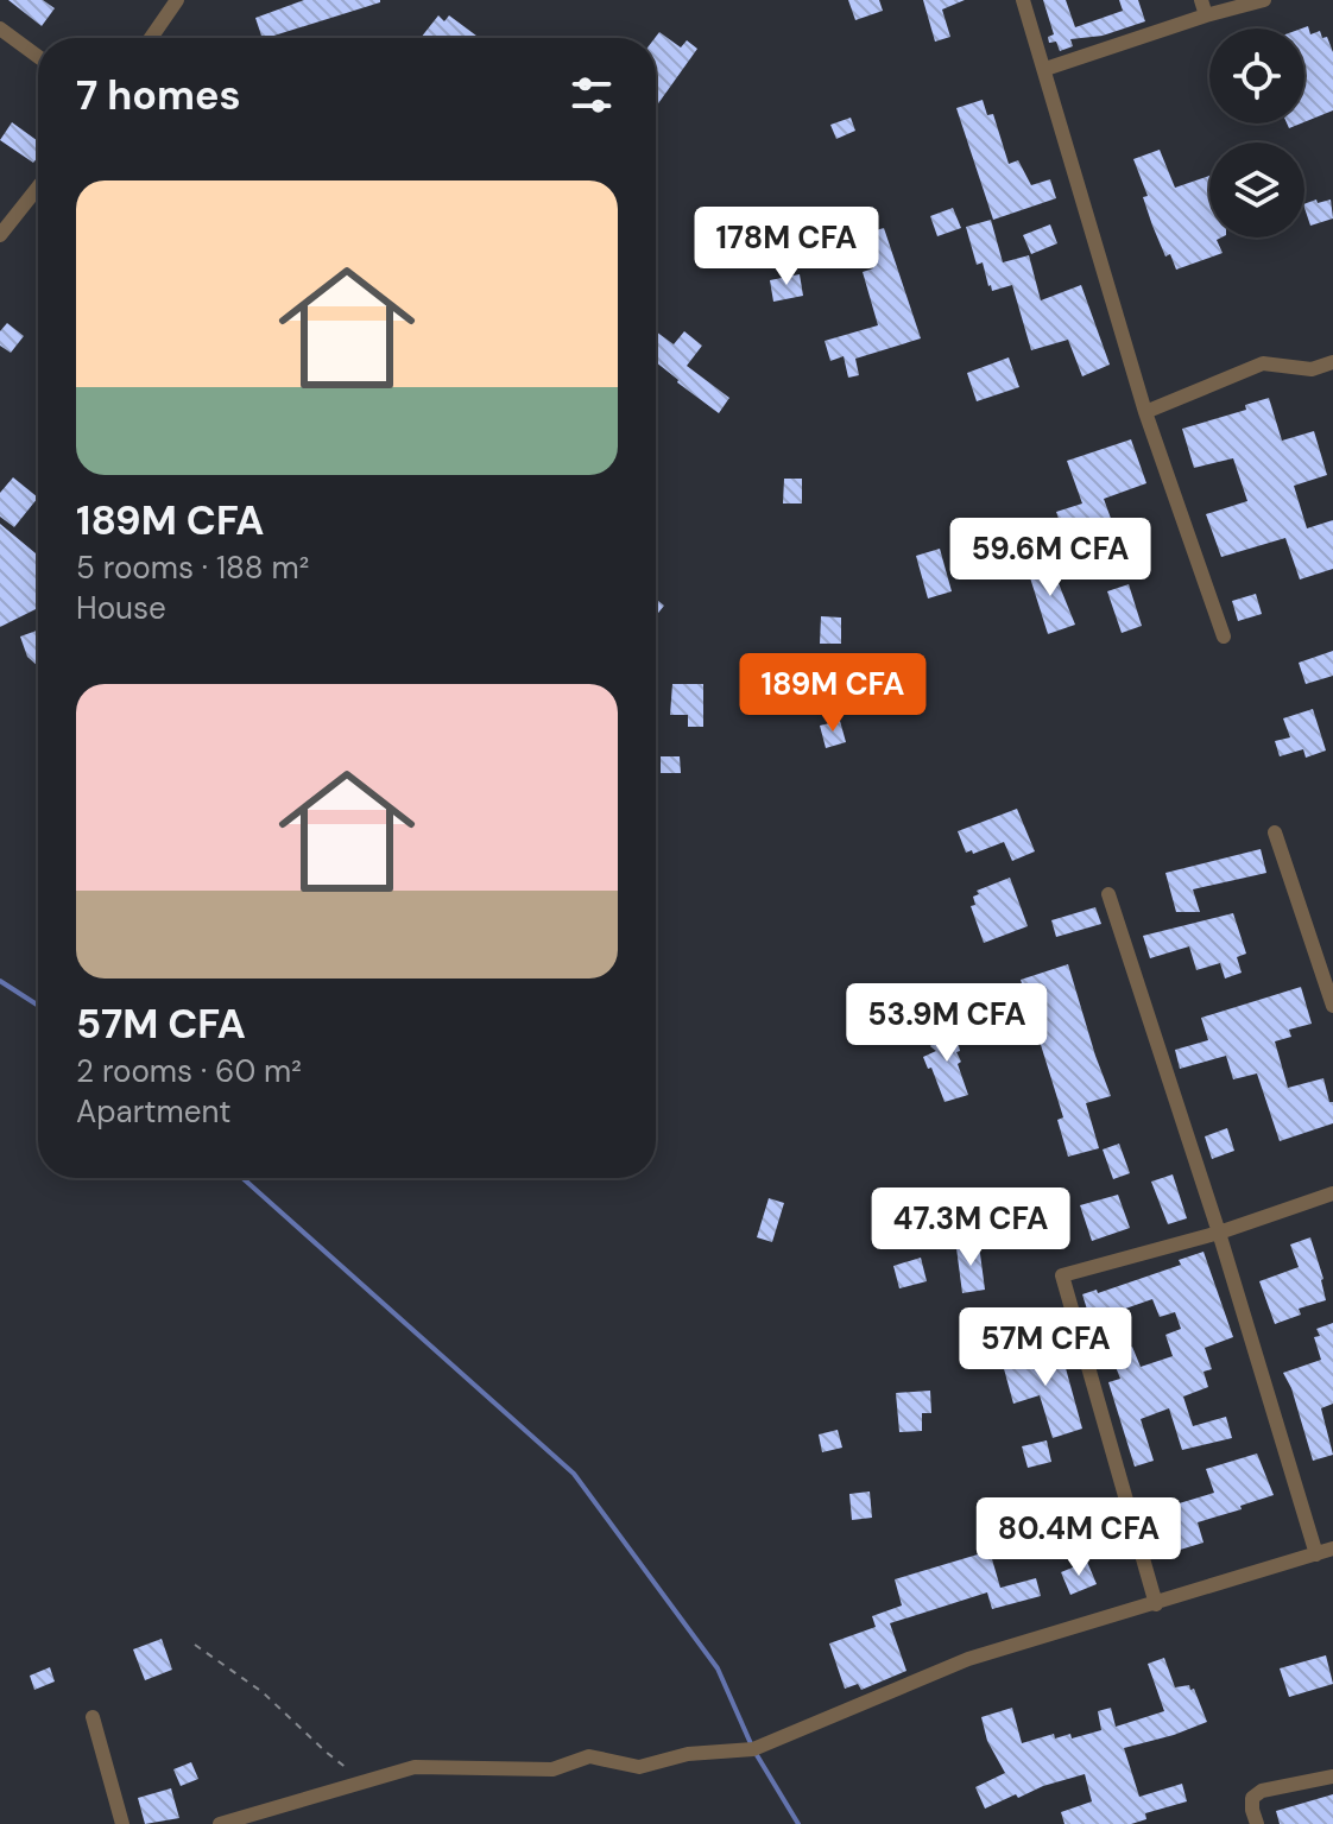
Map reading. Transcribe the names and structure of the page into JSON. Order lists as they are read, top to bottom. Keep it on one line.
{"page":{"heading":"7 homes","list":[{"name":"189M CFA","note":"5 rooms · 188 m² · House"},{"name":"57M CFA","note":"2 rooms · 60 m² · Apartment"}],"price":["178M CFA","59.6M CFA","189M CFA","53.9M CFA","47.3M CFA","57M CFA","80.4M CFA"]}}
